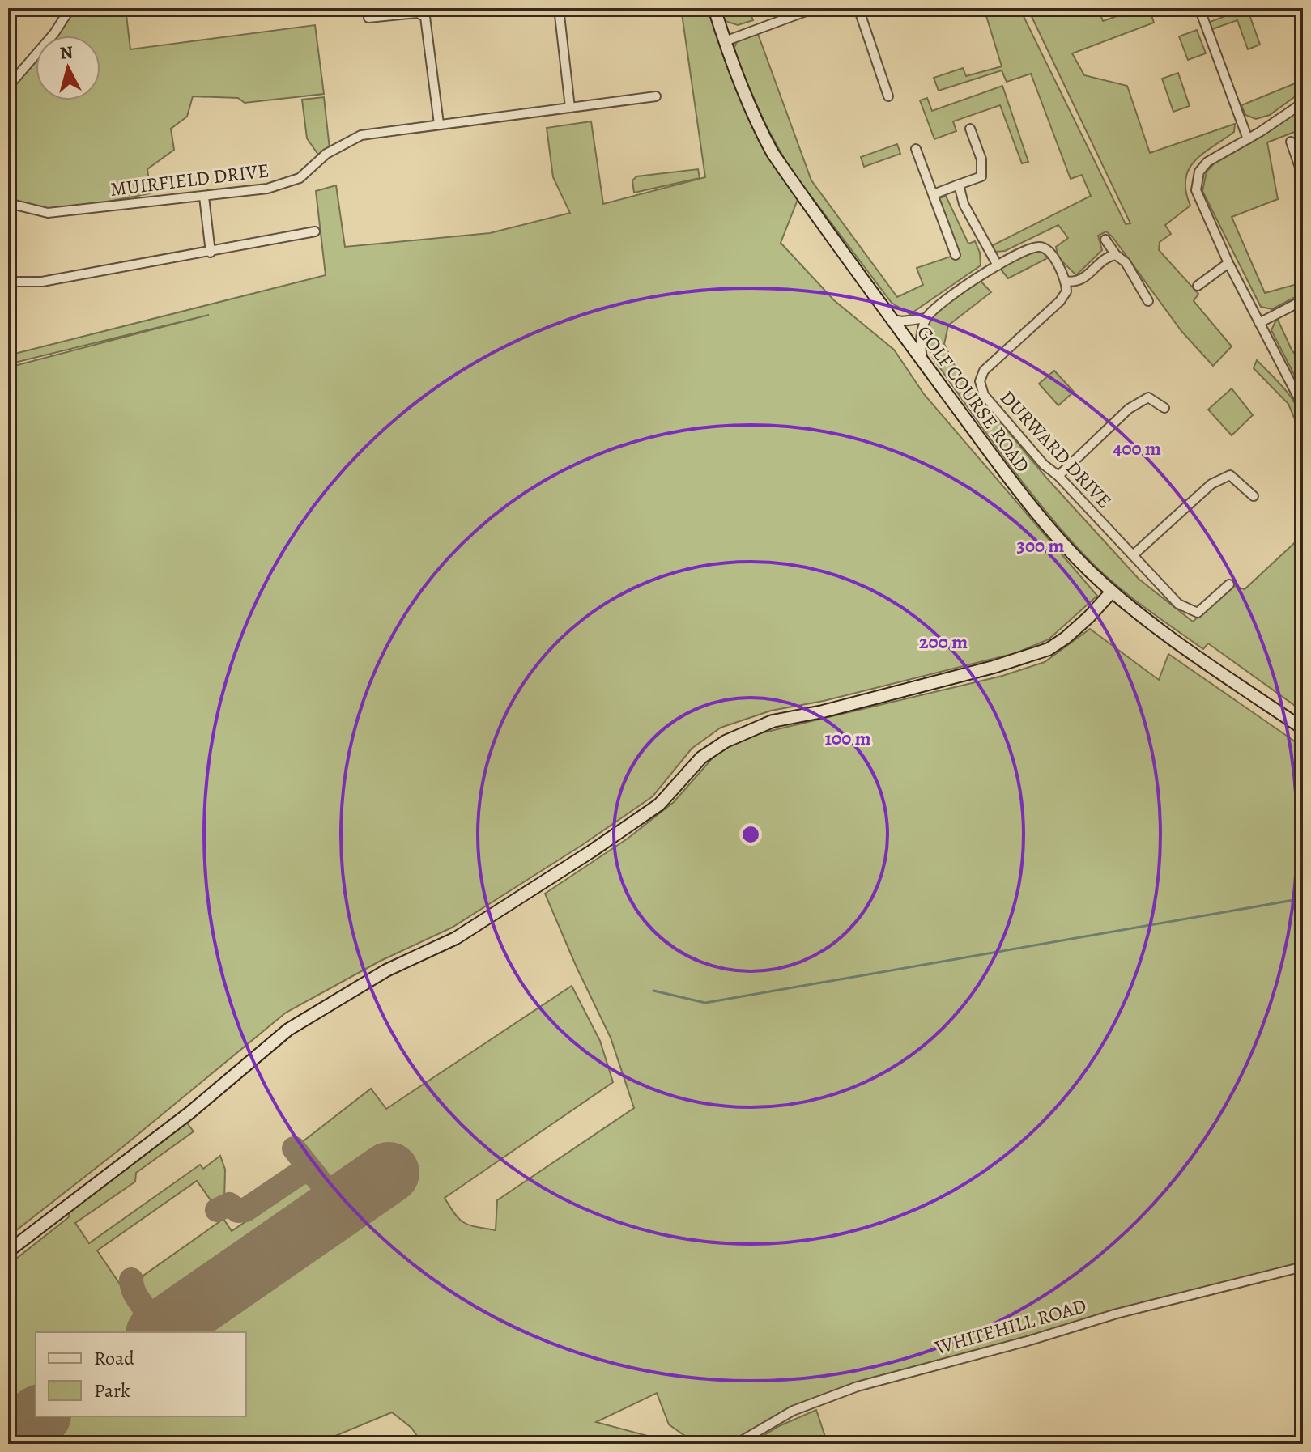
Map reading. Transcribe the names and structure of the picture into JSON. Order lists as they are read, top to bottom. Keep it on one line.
{"streets":{"street":["MUIRFIELD DRIVE","GOLF COURSE ROAD","DURWARD DRIVE","WHITEHILL ROAD"]},"legend":["Road","Park"],"north":"top","rings":["400 m","300 m","200 m","100 m"]}
